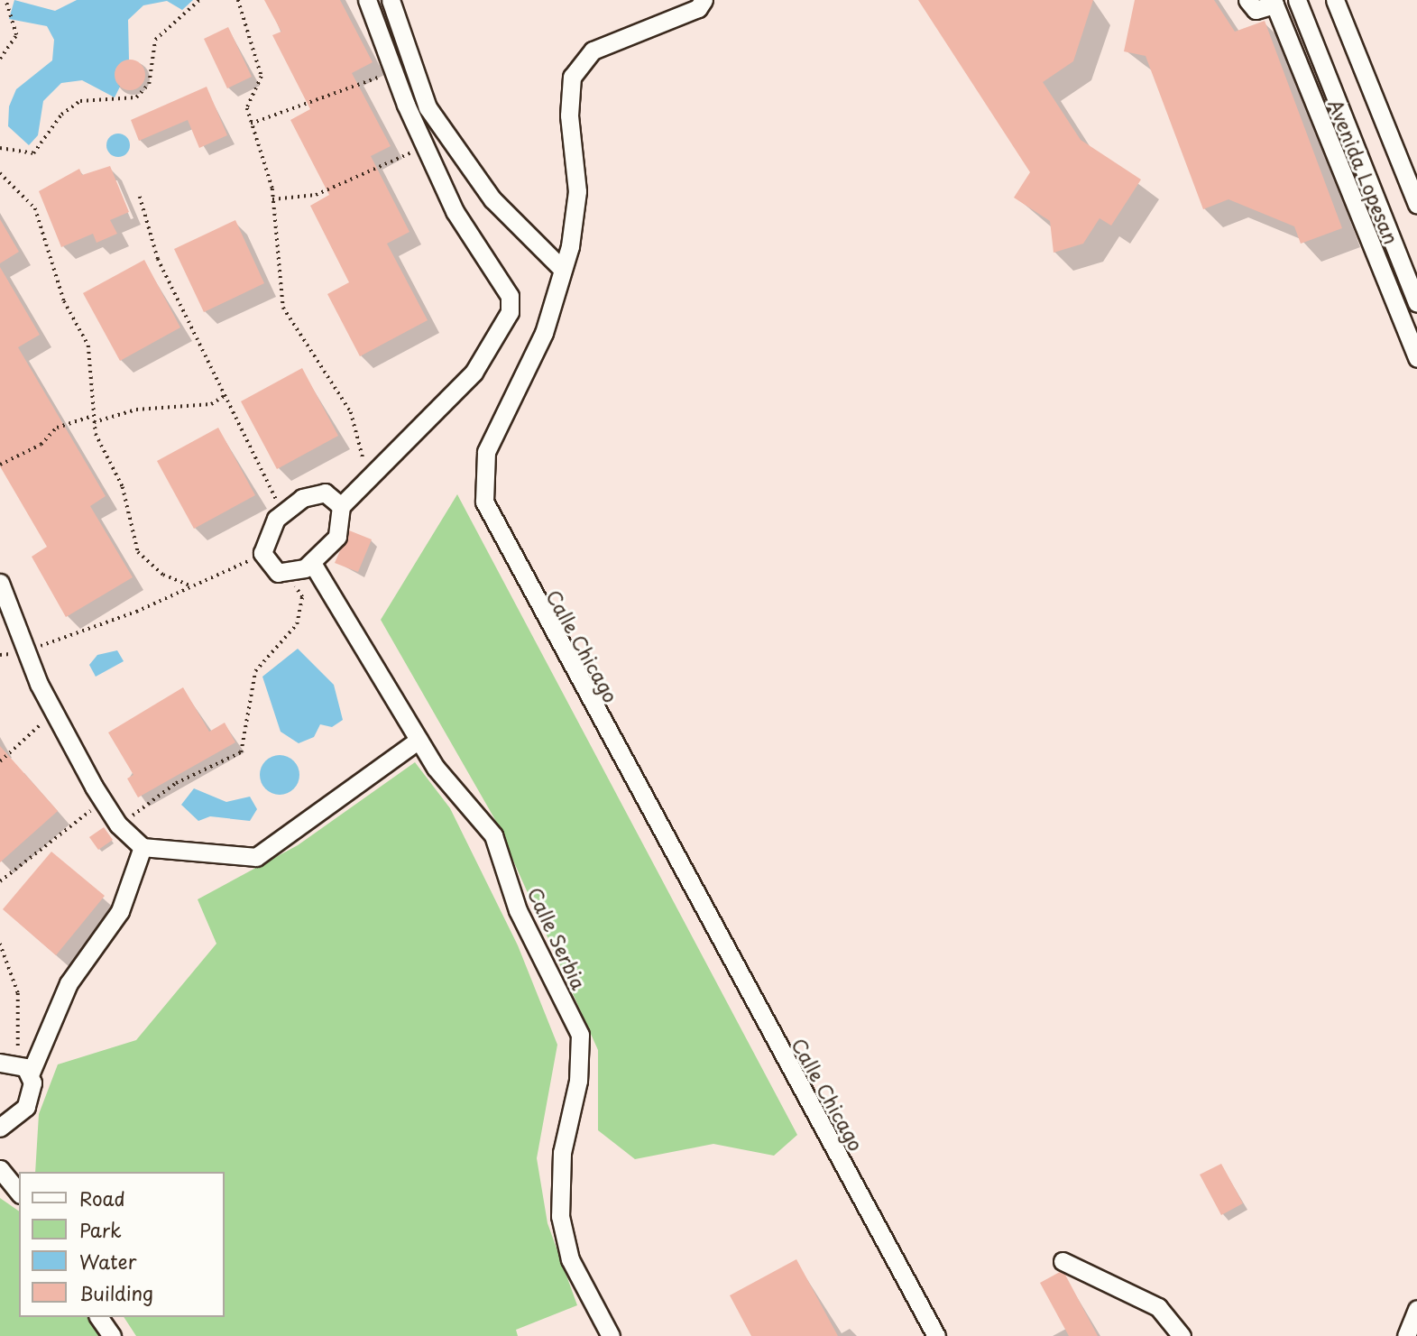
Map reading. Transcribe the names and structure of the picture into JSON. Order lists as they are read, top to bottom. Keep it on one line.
{"streets":{"street":["Avenida Lopesan","Calle Chicago","Calle Serbia"]},"legend":["Road","Park","Water","Building"]}
